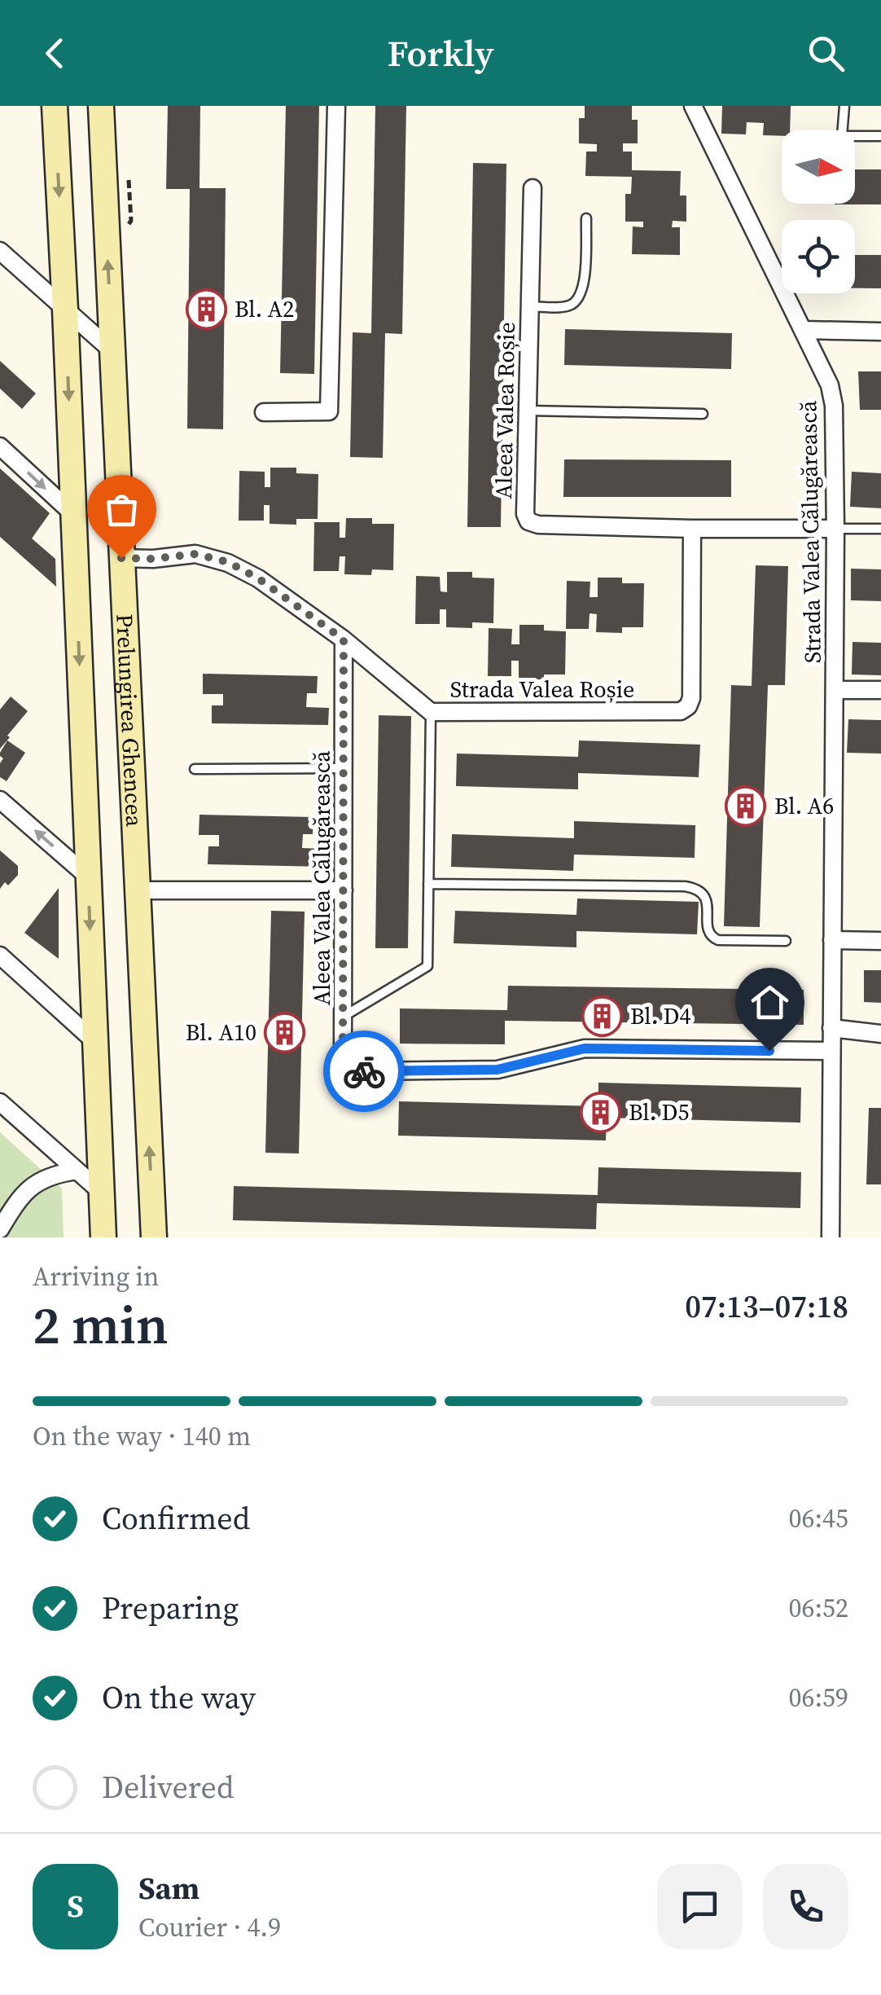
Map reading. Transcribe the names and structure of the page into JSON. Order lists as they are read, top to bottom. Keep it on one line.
{"streets":{"main road":["Prelungirea Ghencea"],"street":["Aleea Valea Roșie","Strada Valea Călugărească","Strada Valea Roșie","Aleea Valea Călugărească"]},"crossings":[["Aleea Valea Roșie","Strada Valea Călugărească"],["Aleea Valea Roșie","Strada Valea Roșie"],["Strada Valea Călugărească","Aleea Valea Călugărească"],["Strada Valea Roșie","Prelungirea Ghencea"],["Strada Valea Roșie","Aleea Valea Călugărească"]],"places":{"building":["Bl. A2","Bl. A6","Bl. D4","Bl. A10","Bl. D5"]},"north":"right","page":{"header":"Forkly","heading":["2 min","Arriving in","07:13–07:18"],"panel":["Sam","Courier · 4.9"],"bar":"On the way · 140 m","list":[["Confirmed","06:45"],["Preparing","06:52"],["On the way","06:59"],"Delivered"],"round":"S"}}
